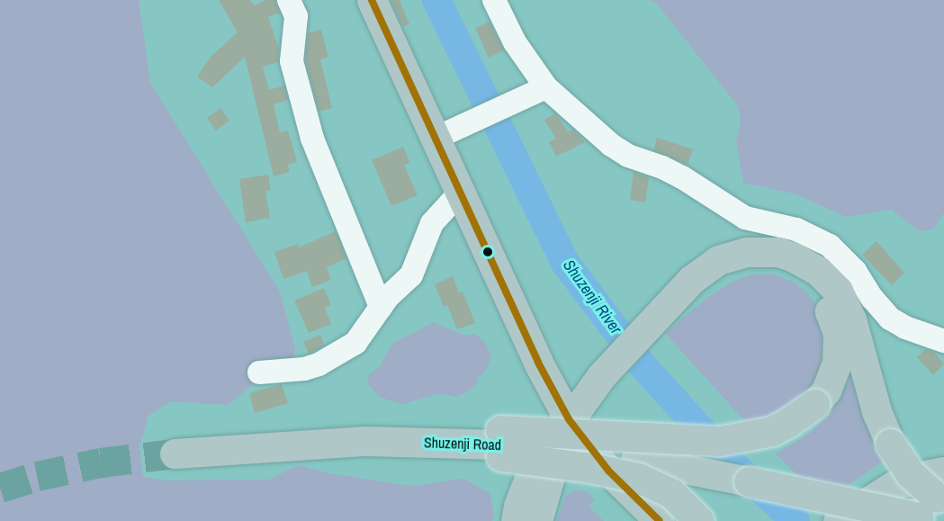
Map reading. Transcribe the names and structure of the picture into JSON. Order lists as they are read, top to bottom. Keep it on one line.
{"streets":{"highway":["Shuzenji Road"]},"water":["Shuzenji River"]}
